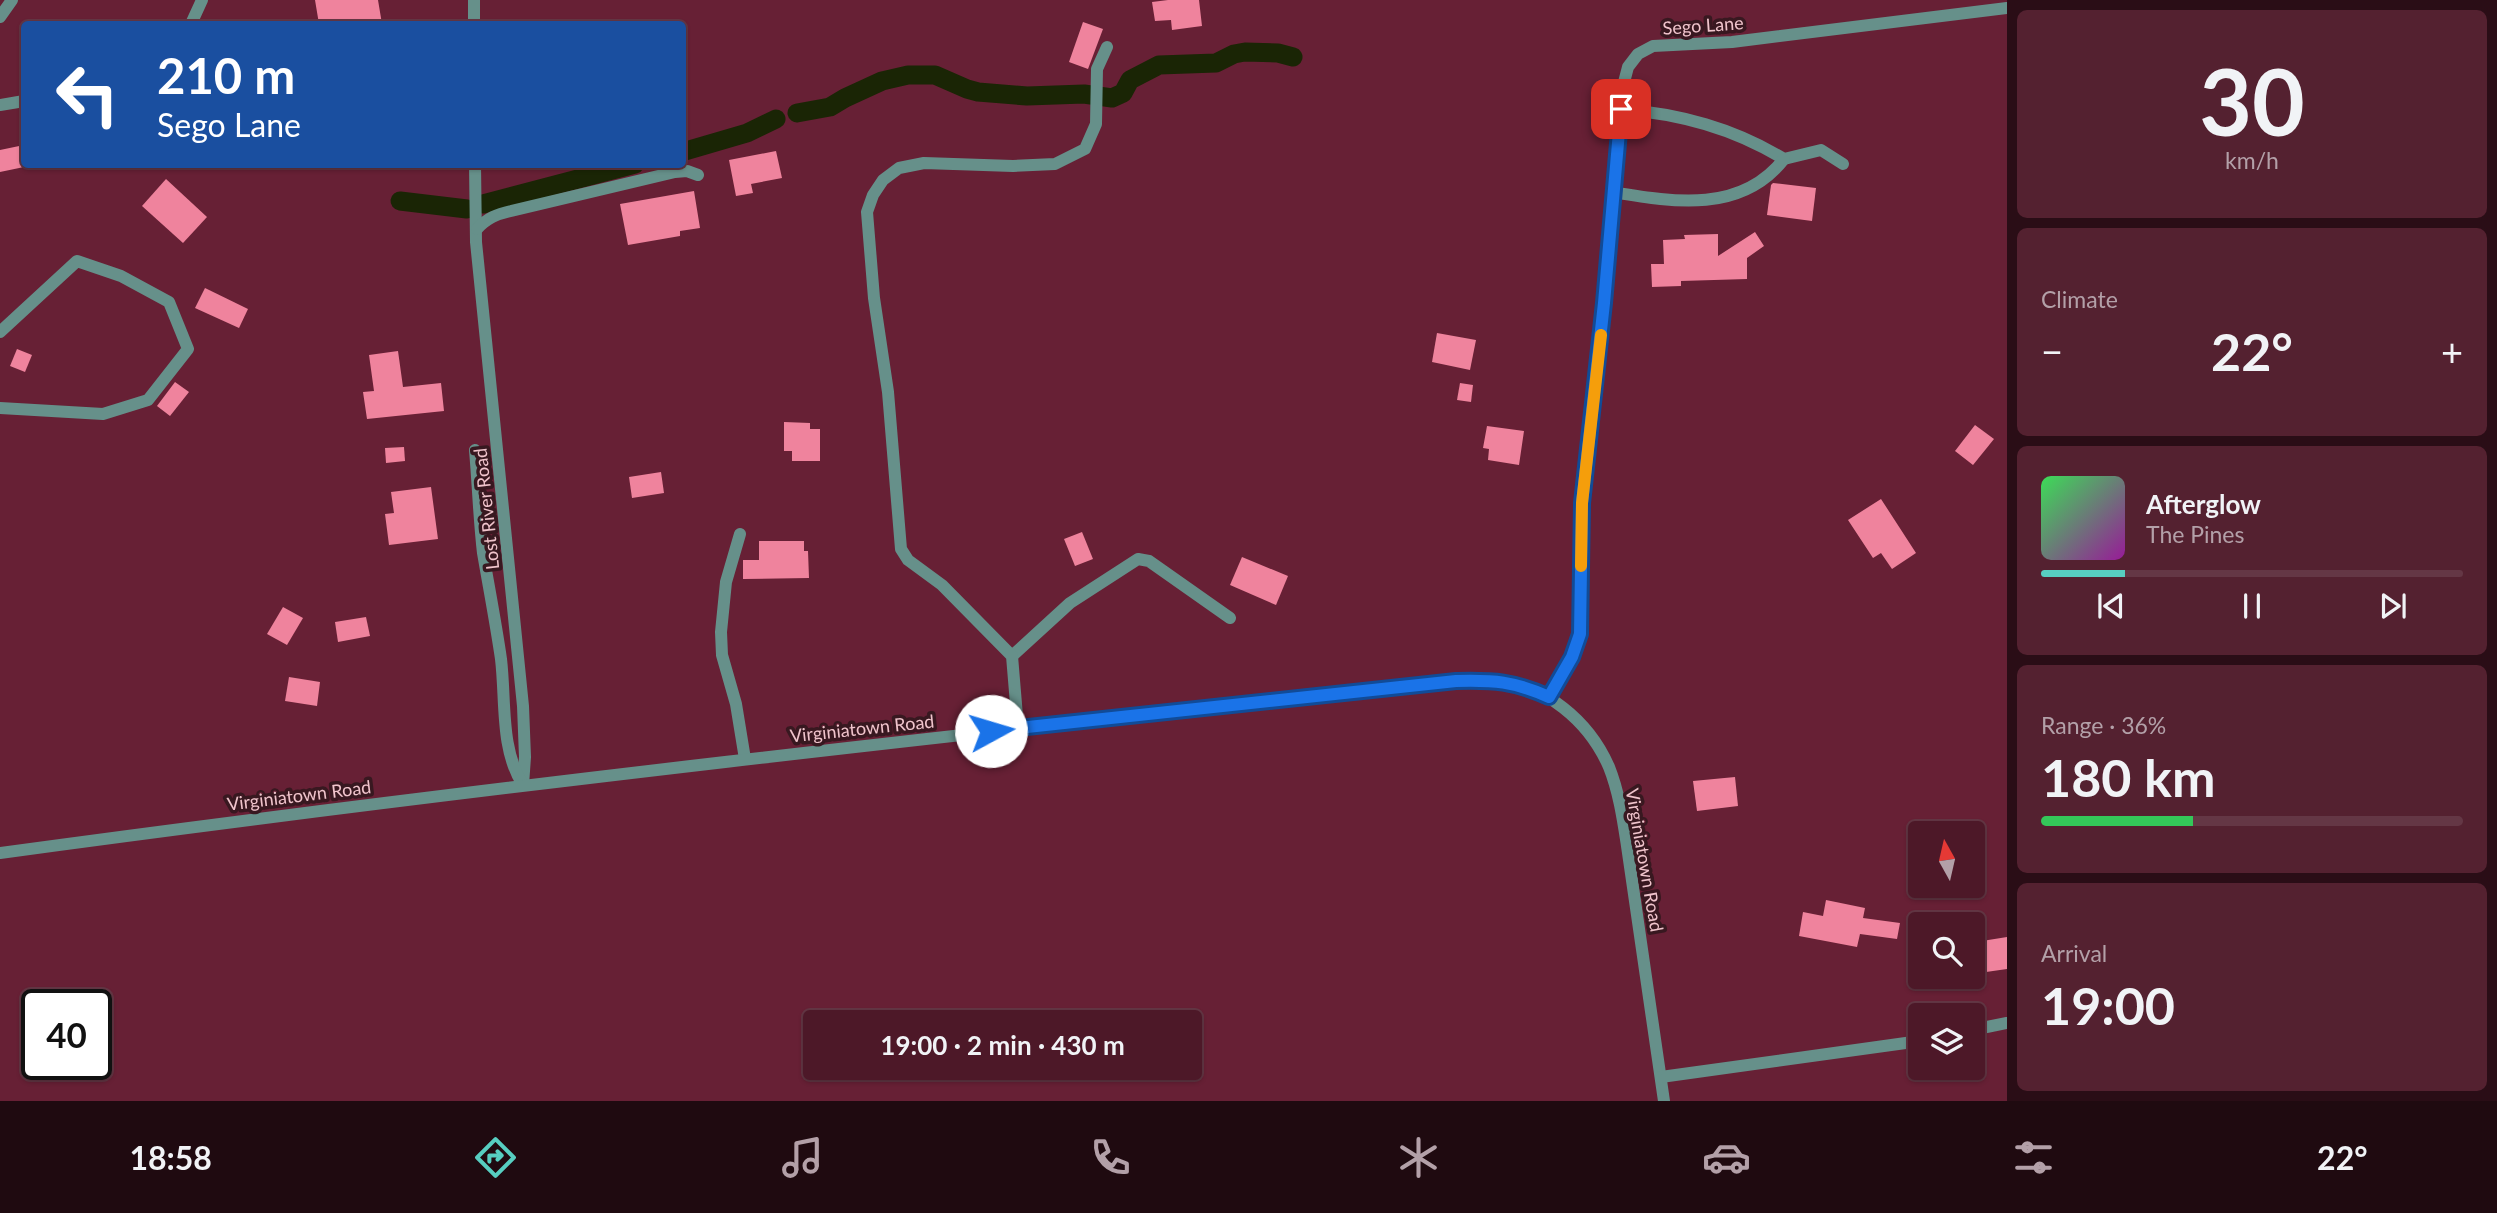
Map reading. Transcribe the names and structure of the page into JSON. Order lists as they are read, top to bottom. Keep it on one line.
{"streets":{"street":["Sego Lane","Lost River Road","Virginiatown Road"]},"crossings":[["Sego Lane","Virginiatown Road"],["Lost River Road","Virginiatown Road"]],"north":"top","page":{"tile":[["30","km/h"],"Climate",["Range · 36%","180 km"],["Arrival","19:00"]],"turn":["210 m","Sego Lane"],"heat":["−","22°","+"],"song":["Afterglow","The Pines"],"limit":"40","trip":"19:00 · 2 min · 430 m","tabs":["18:58","22°"]}}
